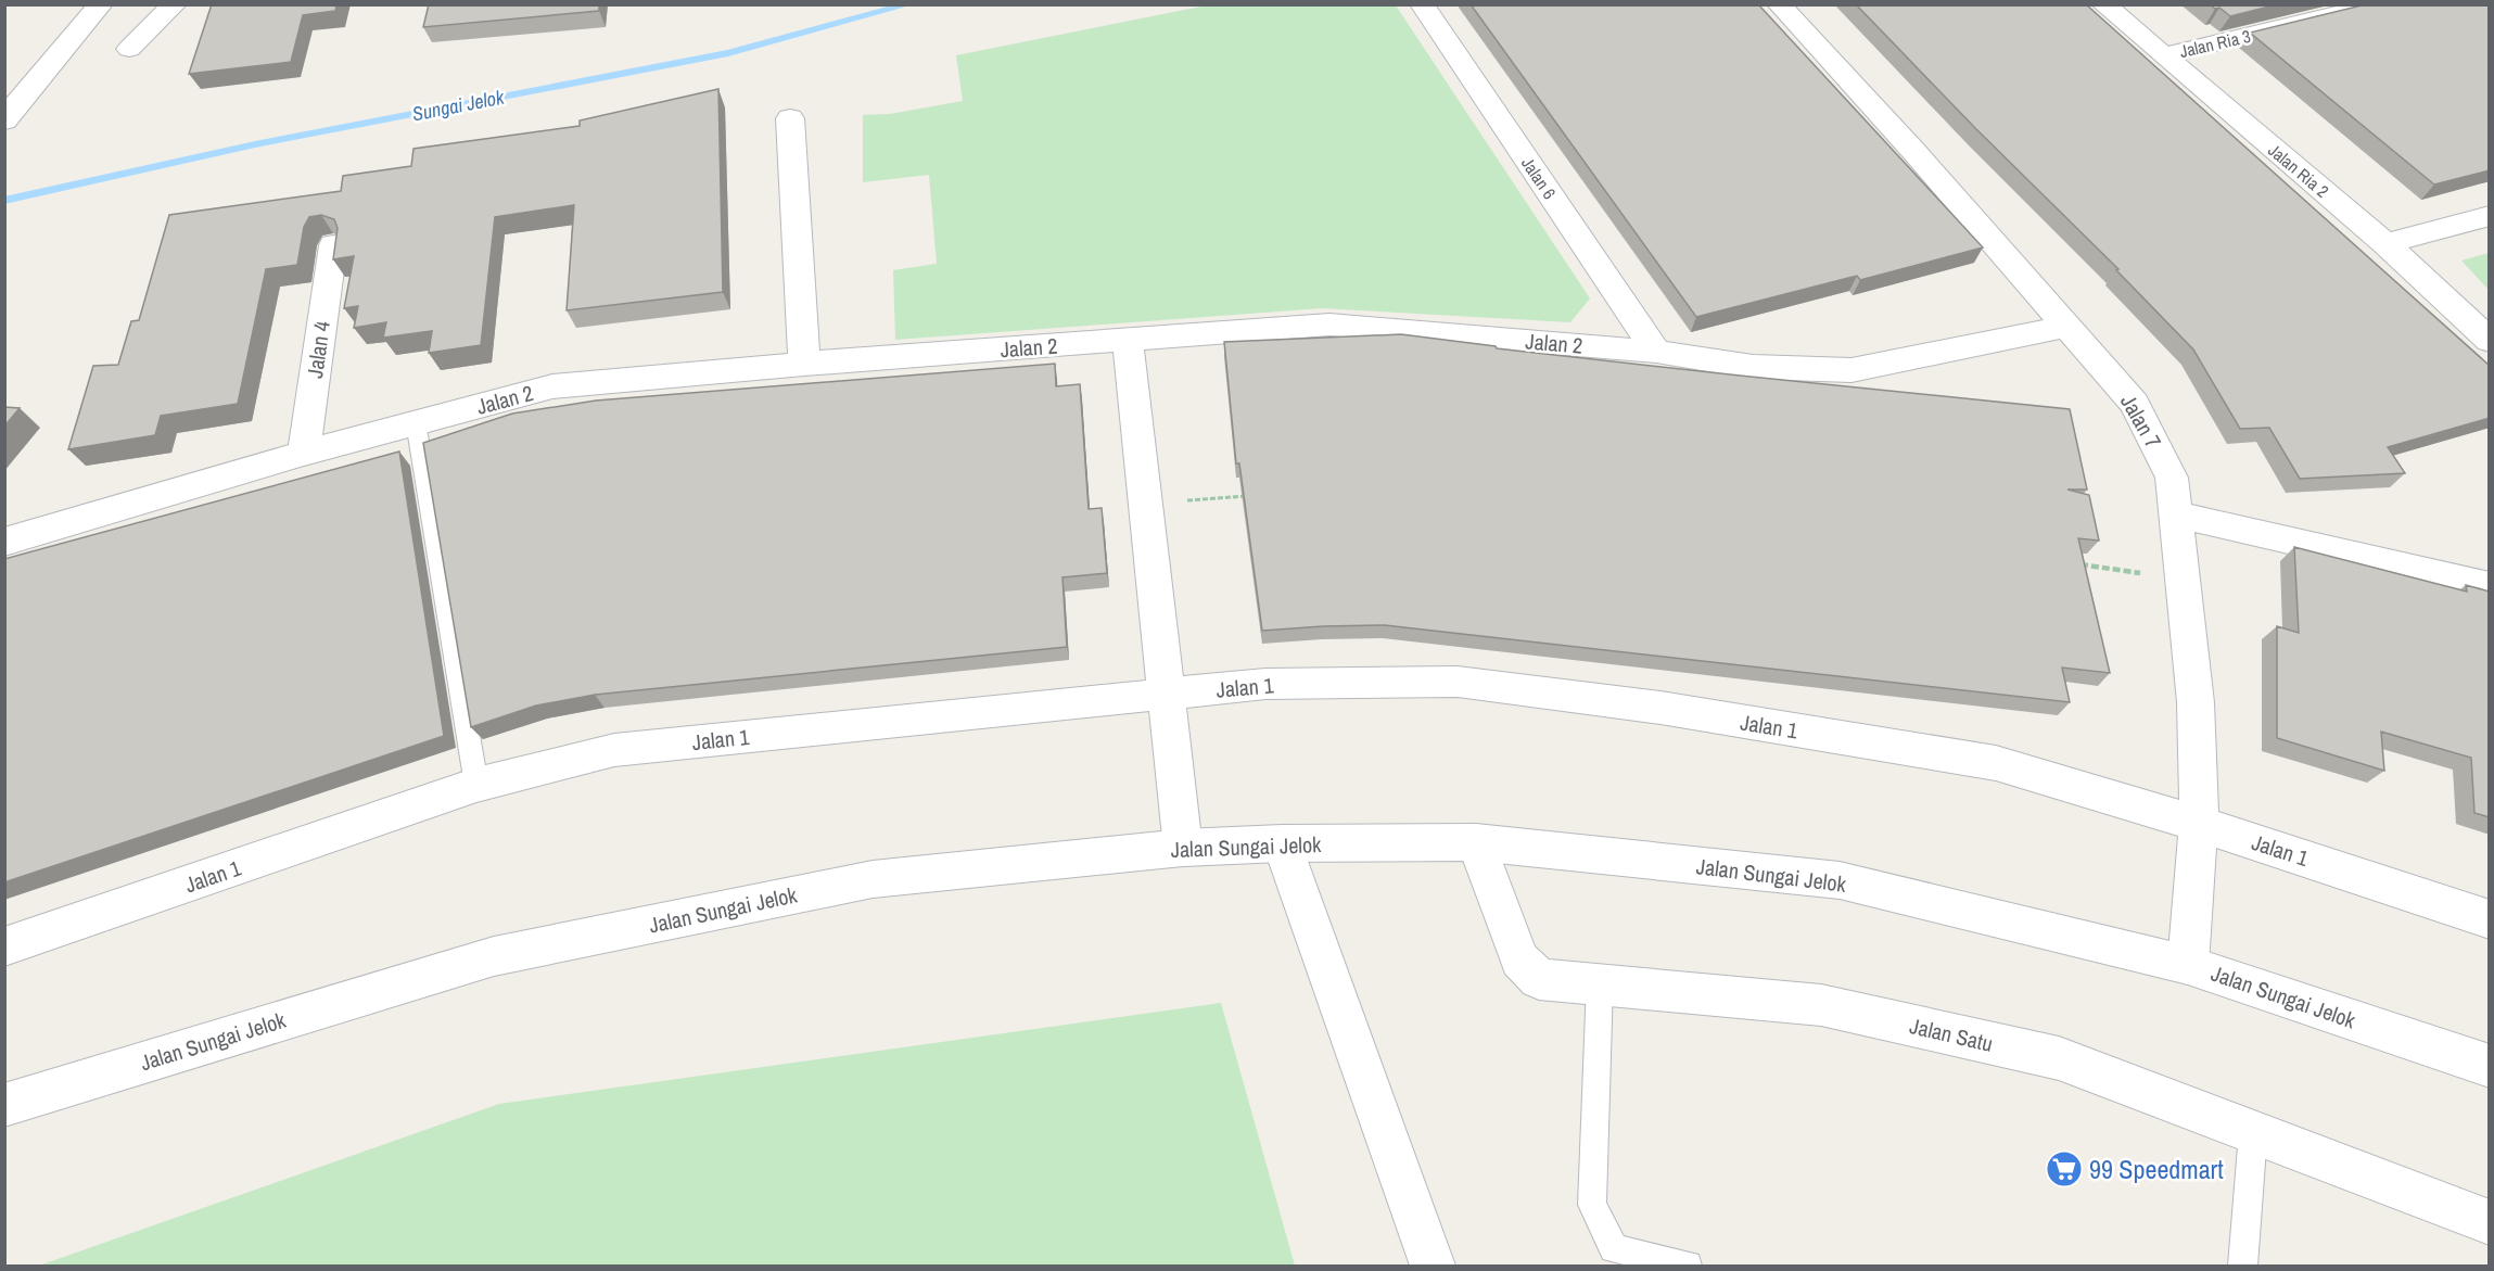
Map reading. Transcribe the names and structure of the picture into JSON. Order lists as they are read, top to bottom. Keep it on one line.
{"streets":{"street":["Jalan Ria 3","Jalan Ria 2","Jalan 6","Jalan 2","Jalan 4","Jalan 7","Jalan 1","Jalan Sungai Jelok","Jalan Satu"]},"crossings":[["Jalan Ria 3","Jalan Ria 2"],["Jalan 6","Jalan 2"],["Jalan 2","Jalan 4"],["Jalan 2","Jalan 7"],["Jalan 7","Jalan 1"],["Jalan 7","Jalan Sungai Jelok"],["Jalan Sungai Jelok","Jalan Satu"]],"water":["Sungai Jelok"],"places":{"supermarket":["99 Speedmart"]}}
